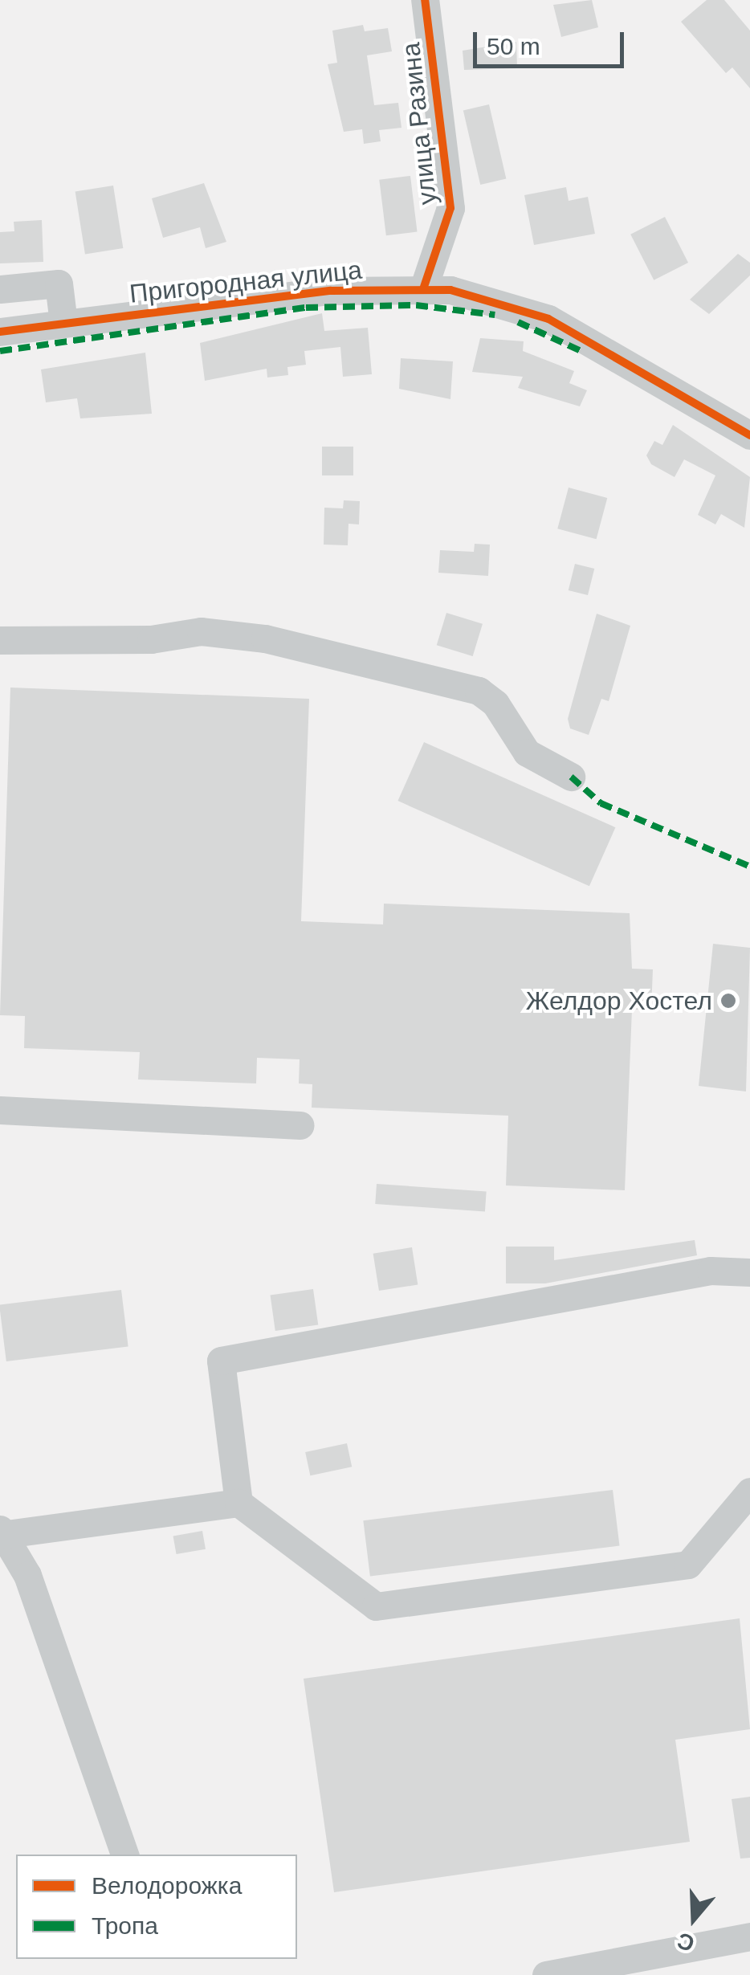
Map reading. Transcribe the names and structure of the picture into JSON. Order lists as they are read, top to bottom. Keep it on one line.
{"streets":{"street":["улица Разина","Пригородная улица"]},"crossings":[["улица Разина","Пригородная улица"]],"places":["Желдор Хостел"],"legend":["Велодорожка","Тропа"],"scale_bar":"50 m","north":"bottom"}
